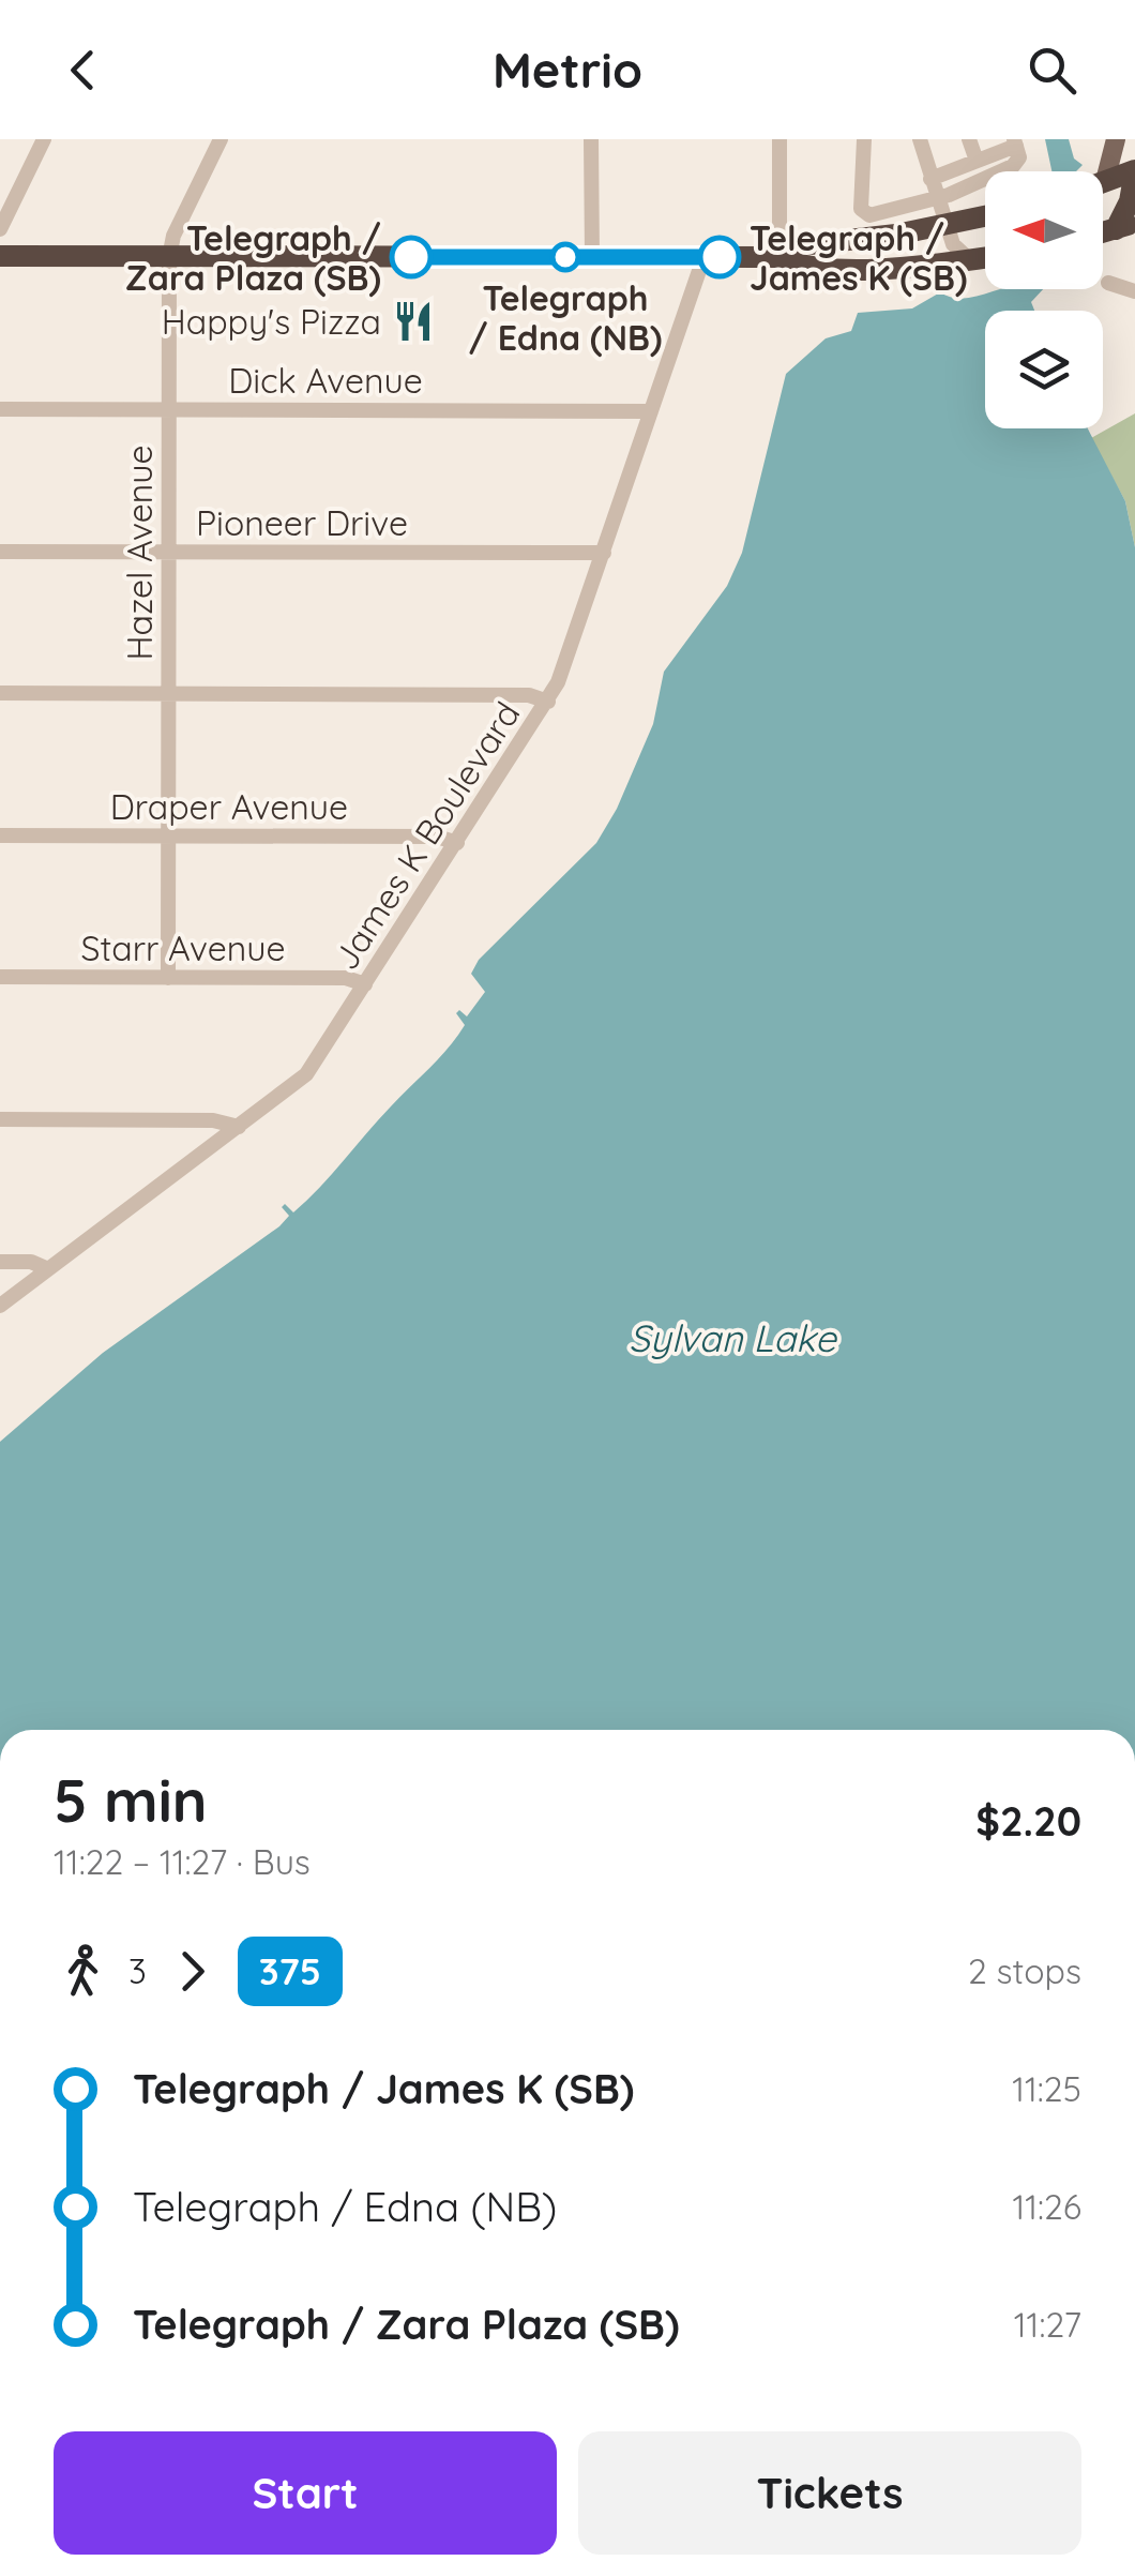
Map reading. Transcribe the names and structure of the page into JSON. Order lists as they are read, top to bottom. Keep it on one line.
{"streets":{"street":["Dick Avenue","Pioneer Drive","Hazel Avenue","Draper Avenue","James K Boulevard","Starr Avenue"]},"crossings":[["Dick Avenue","Hazel Avenue"],["Dick Avenue","James K Boulevard"],["Pioneer Drive","Hazel Avenue"],["Pioneer Drive","James K Boulevard"],["Hazel Avenue","Draper Avenue"],["Hazel Avenue","Starr Avenue"],["Draper Avenue","James K Boulevard"],["James K Boulevard","Starr Avenue"]],"water":["Sylvan Lake"],"places":{"other":["Telegraph / Zara Plaza (SB)","Telegraph / Edna (NB)","Telegraph / James K (SB)"],"restaurant":["Happy's Pizza"]},"lines":["bus line 375"],"north":"left","page":{"header":"Metrio","heading":["5 min","11:22 – 11:27 · Bus","$2.20"],"legs":["3","375","2 stops"],"list":[{"name":"Telegraph / James K (SB)","value":"11:25"},{"name":"Telegraph / Edna (NB)","value":"11:26"},{"name":"Telegraph / Zara Plaza (SB)","value":"11:27"}],"buttons":["Start","Tickets"]}}
